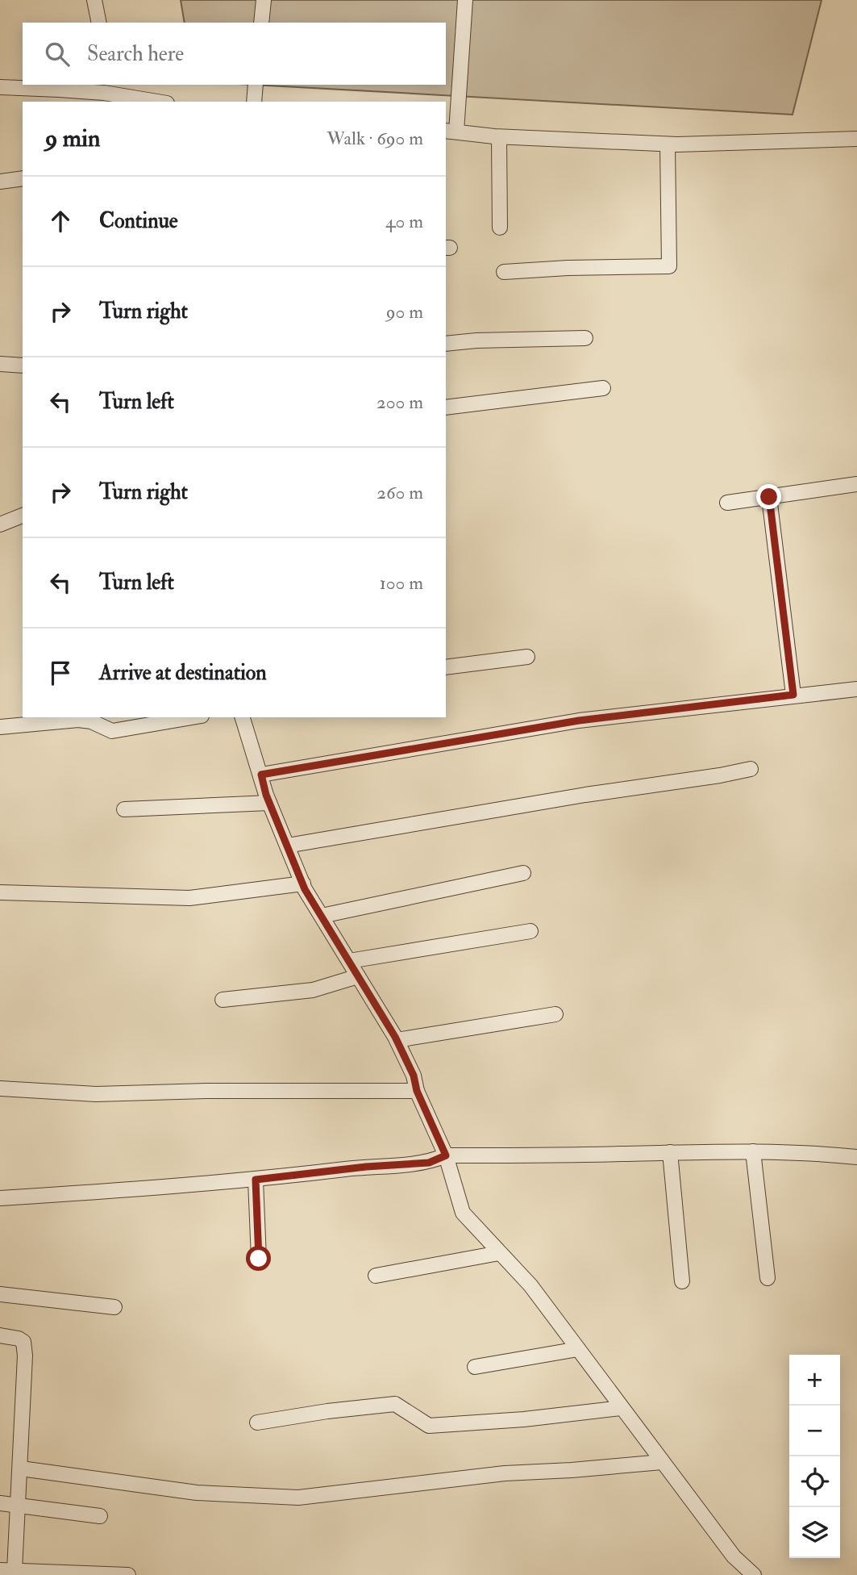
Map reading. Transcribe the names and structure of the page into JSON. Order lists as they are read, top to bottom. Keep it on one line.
{"page":{"search":"Search here","heading":["9 min","Walk · 690 m"],"list":[["Continue","40 m"],["Turn right","90 m"],["Turn left","200 m"],["Turn right","260 m"],["Turn left","100 m"],"Arrive at destination"],"map_buttons":["+","−"]}}
